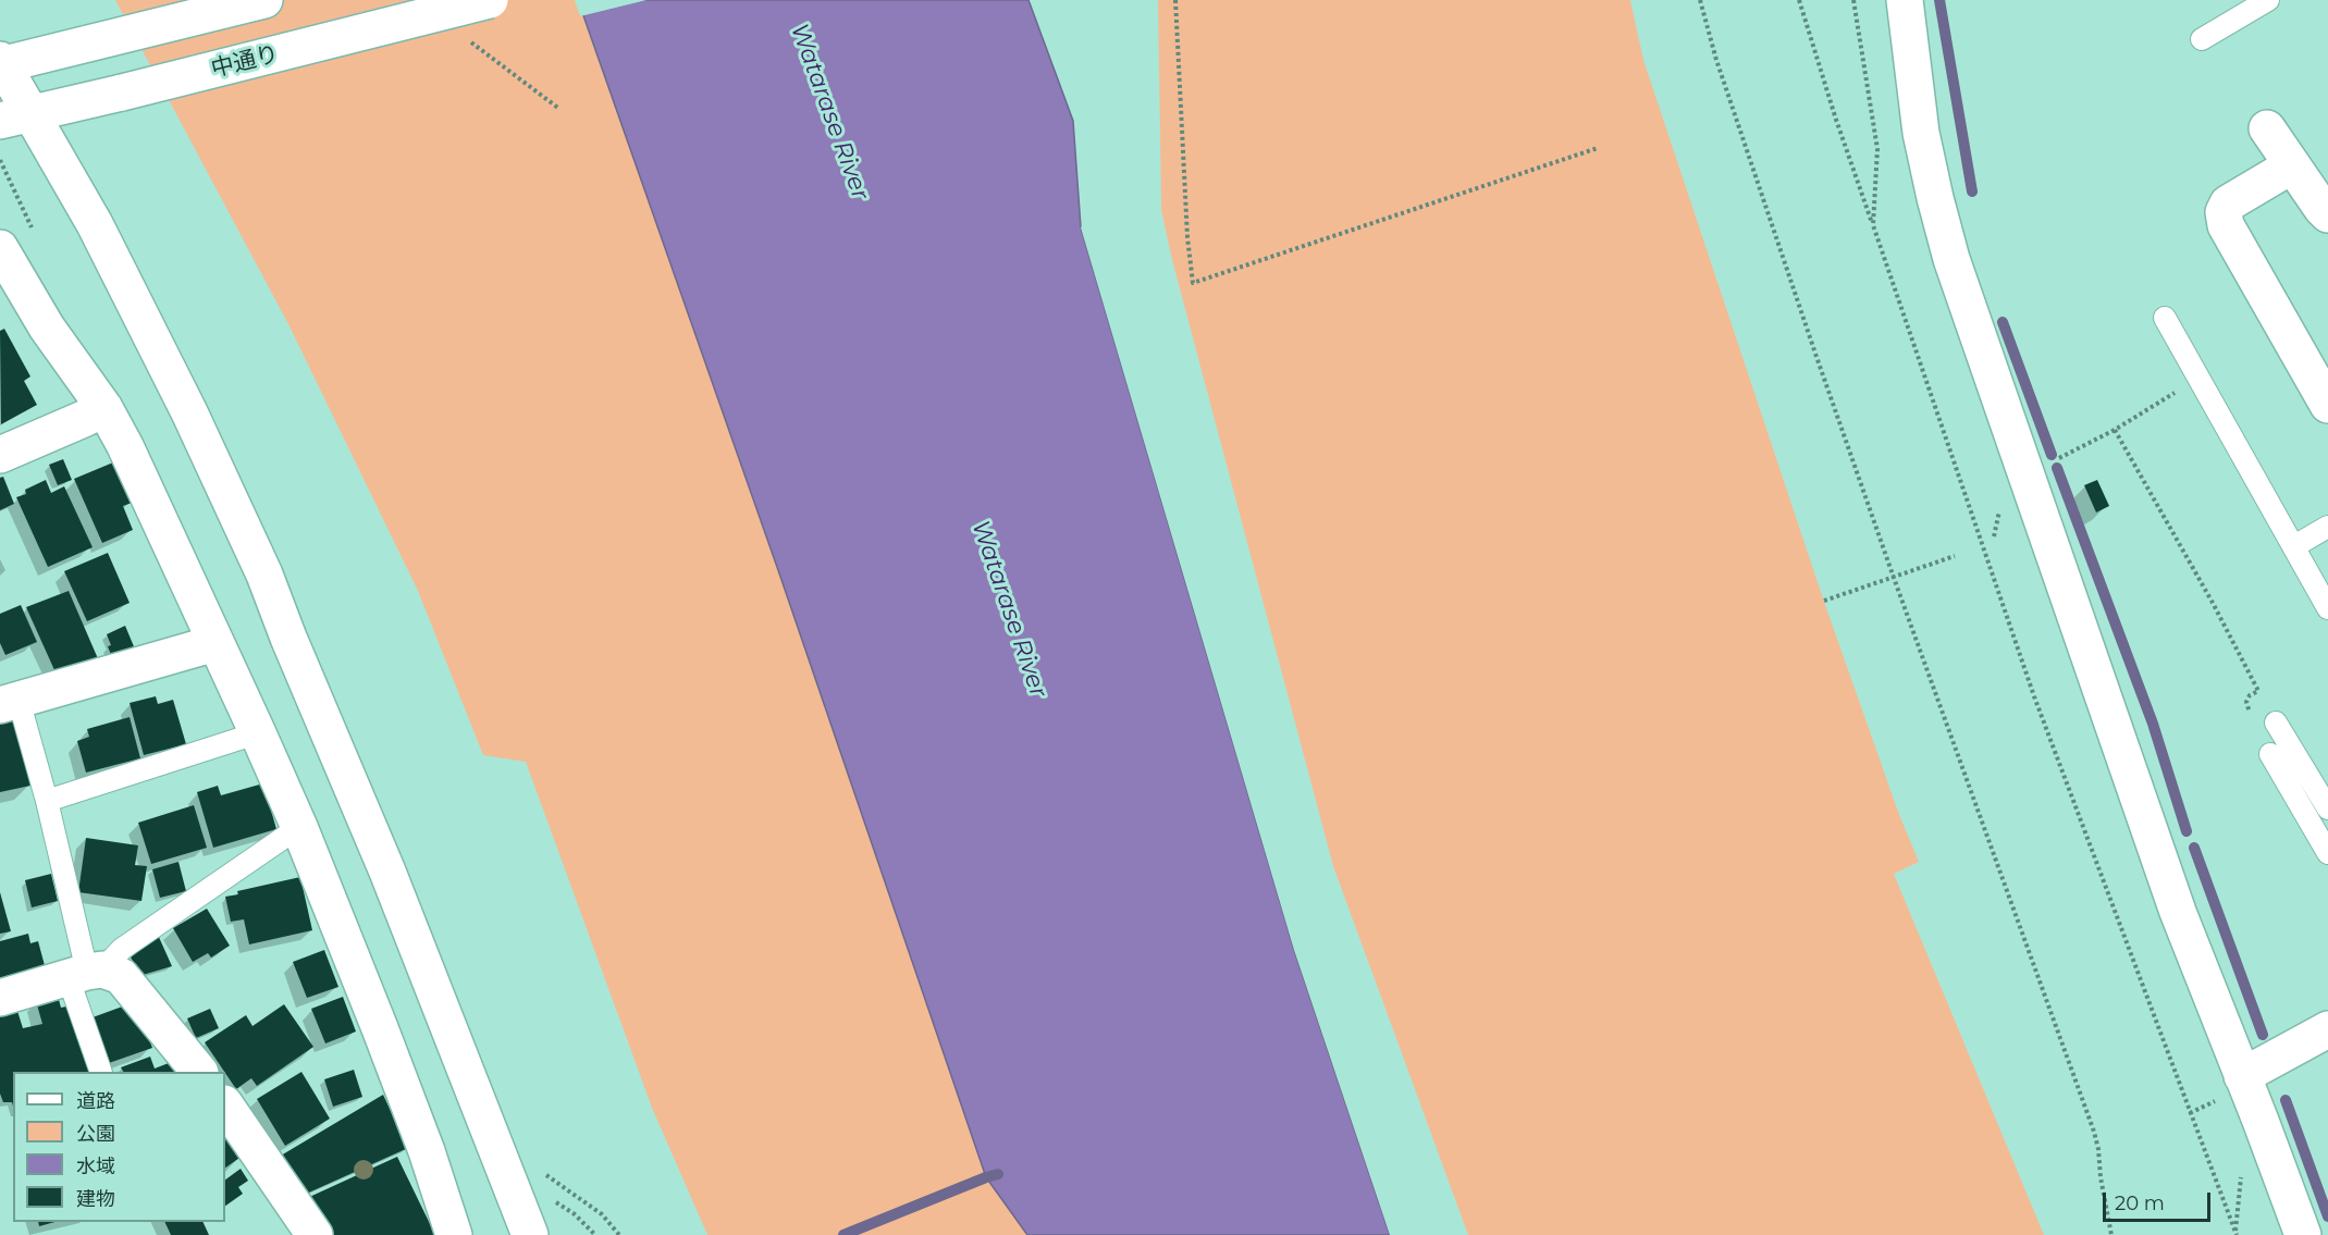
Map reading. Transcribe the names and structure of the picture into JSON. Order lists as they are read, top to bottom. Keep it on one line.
{"streets":{"street":["中通り"]},"water":["Watarase River"],"legend":["道路","公園","水域","建物"],"scale_bar":"20 m"}
